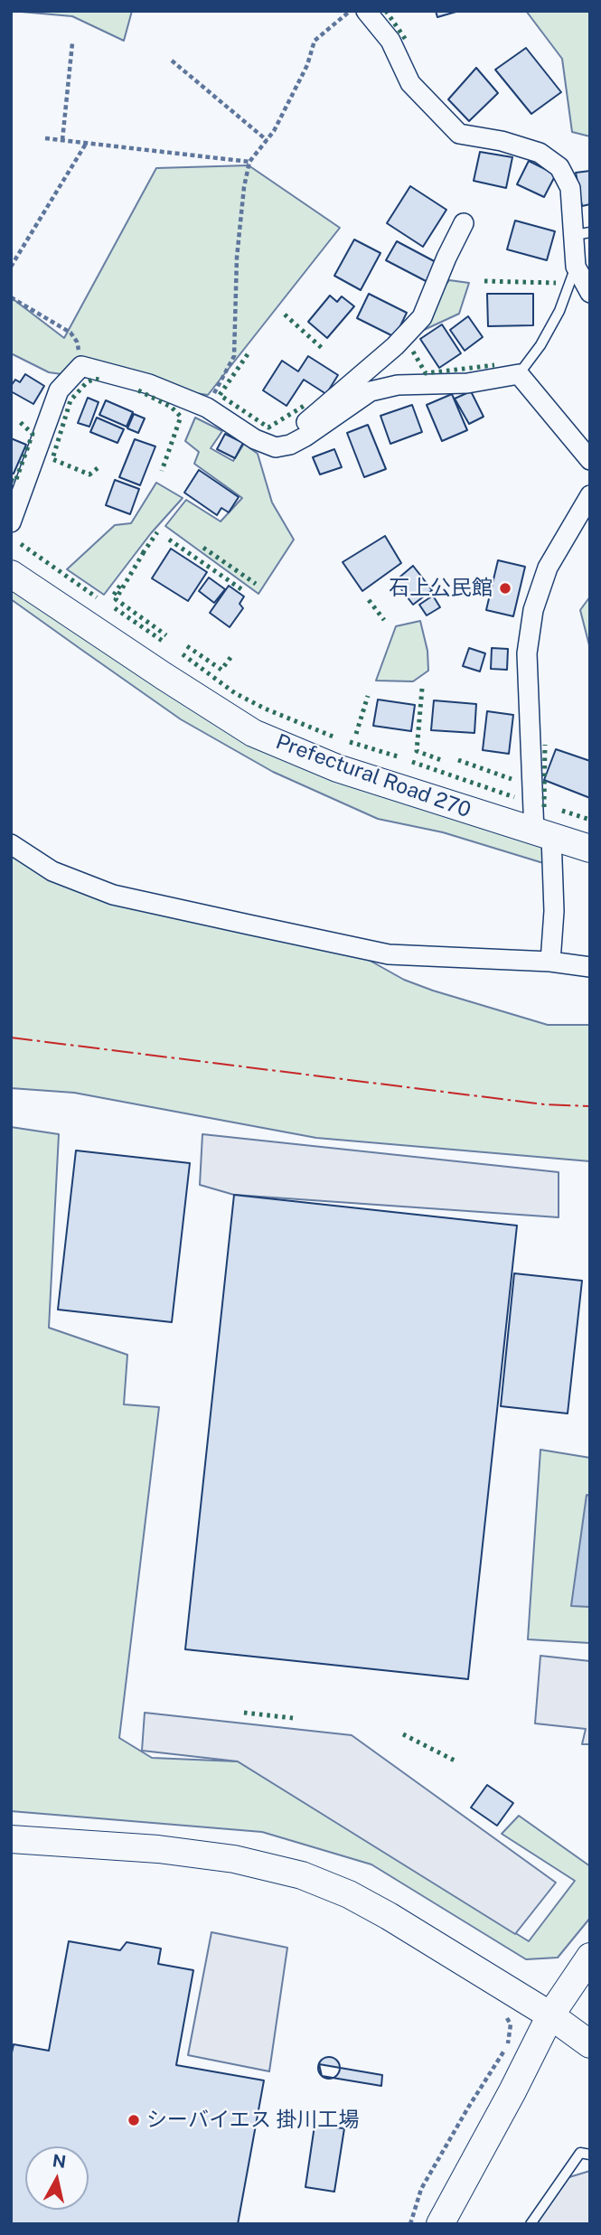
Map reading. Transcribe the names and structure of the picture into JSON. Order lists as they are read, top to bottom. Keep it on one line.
{"streets":{"street":["Prefectural Road 270"]},"places":["石上公民館","シーバイエス 掛川工場"],"north":"top"}
